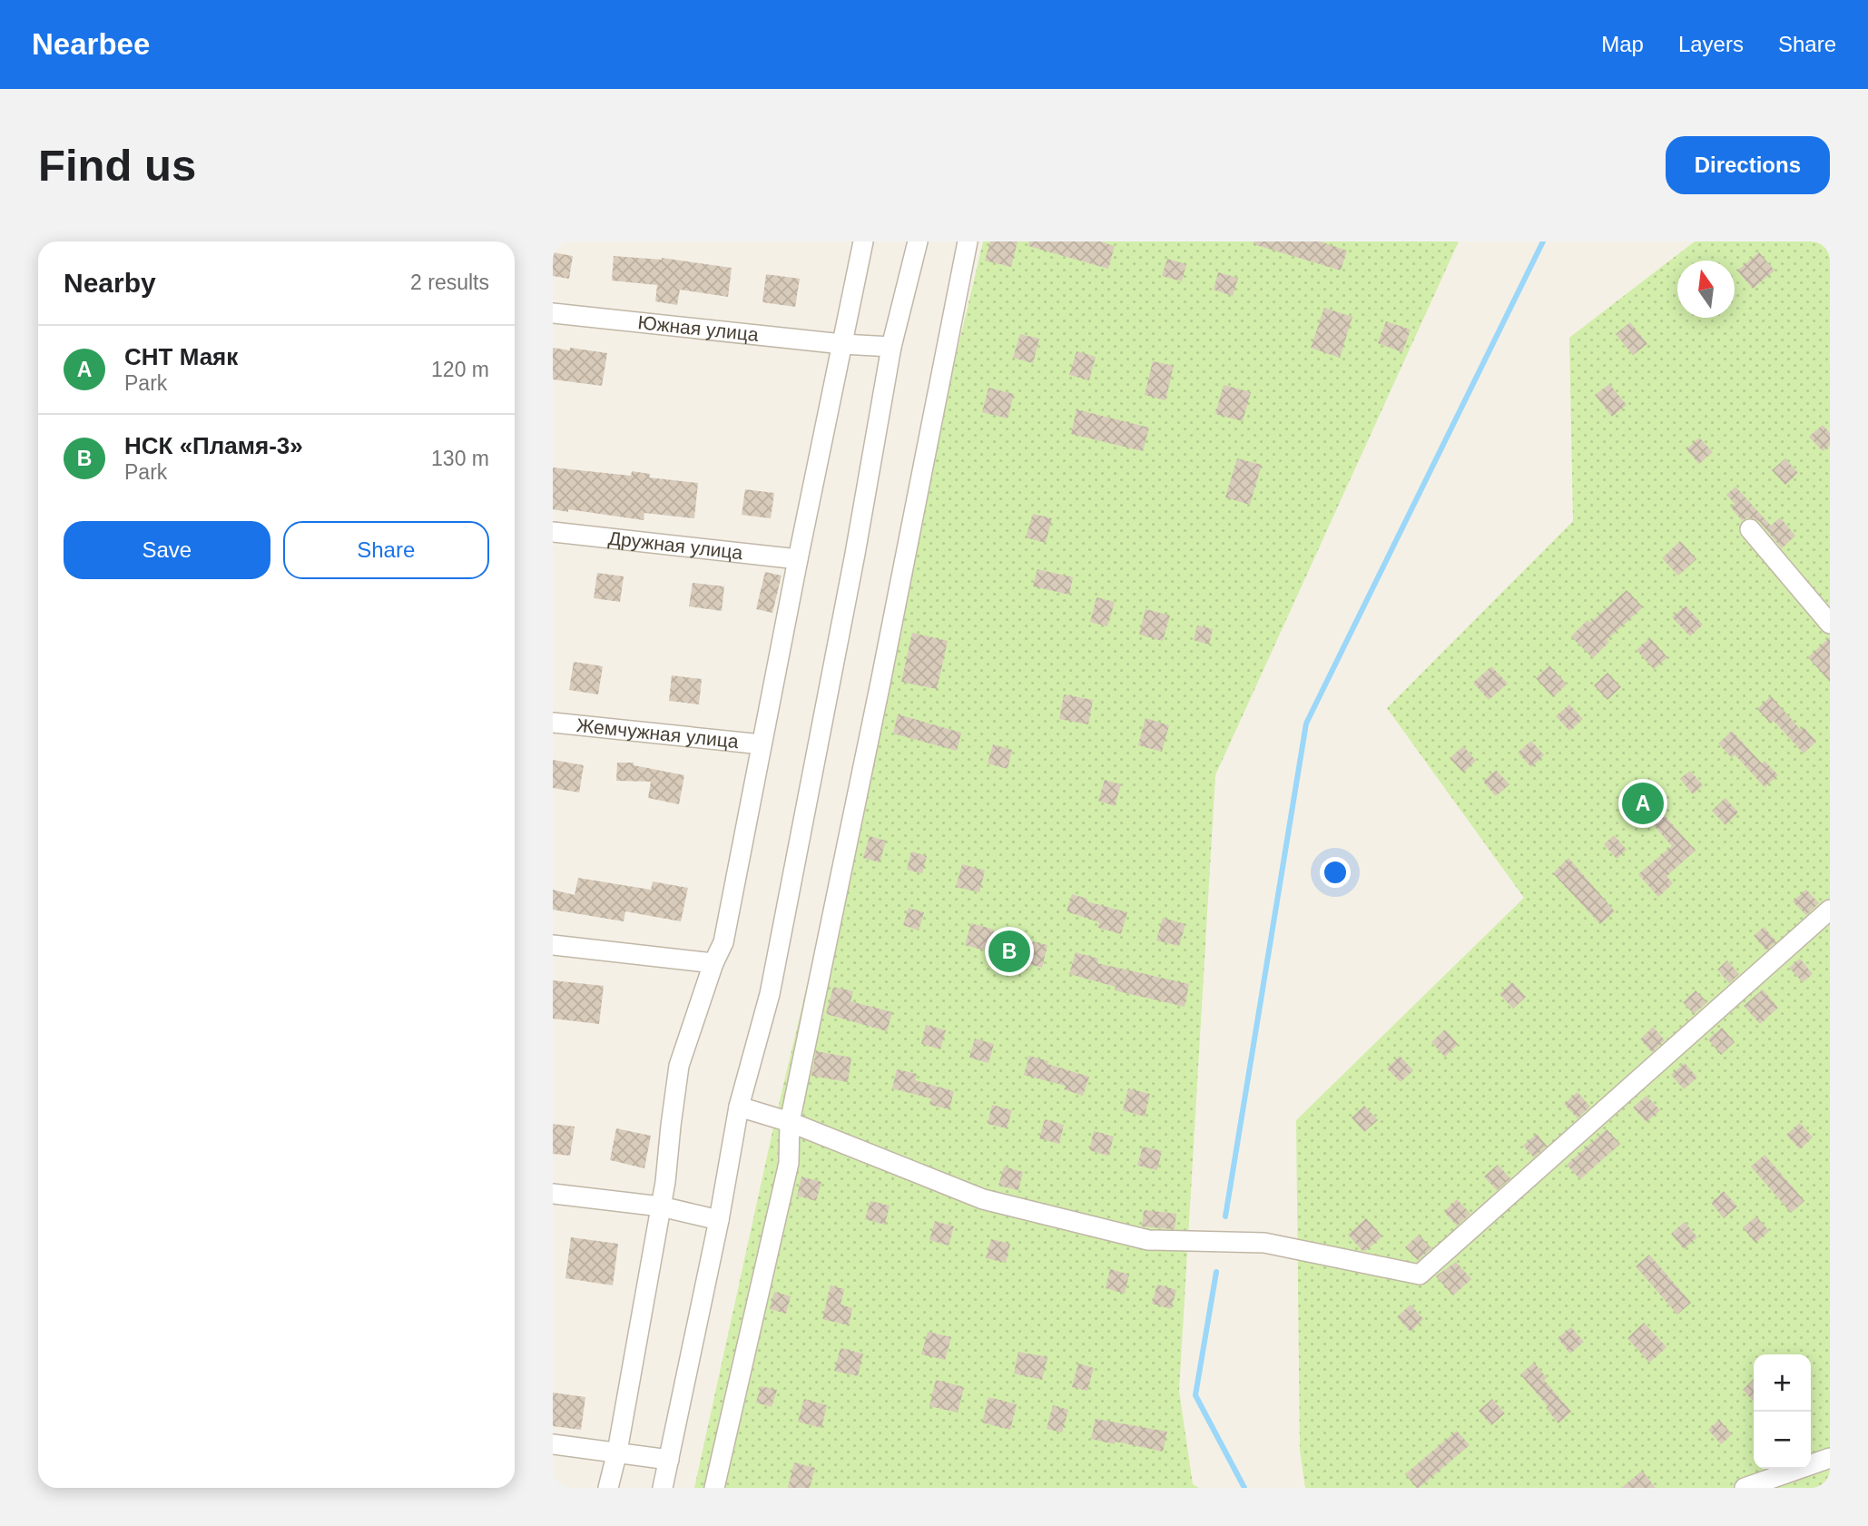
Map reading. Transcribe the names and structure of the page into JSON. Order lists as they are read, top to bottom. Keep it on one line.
{"streets":{"street":["Южная улица","Дружная улица","Жемчужная улица"]},"north":"top","page":{"header":"Nearbee","nav":["Map","Layers","Share"],"buttons":["Directions",["Save","Share"]],"title":"Find us","heading":["Nearby","2 results"],"list":[{"mark":"A","name":"СНТ Маяк","note":"Park","value":"120 m"},{"mark":"B","name":"НСК «Пламя-3»","note":"Park","value":"130 m"}],"pins":["A","B"],"map_buttons":["+","−"]}}
